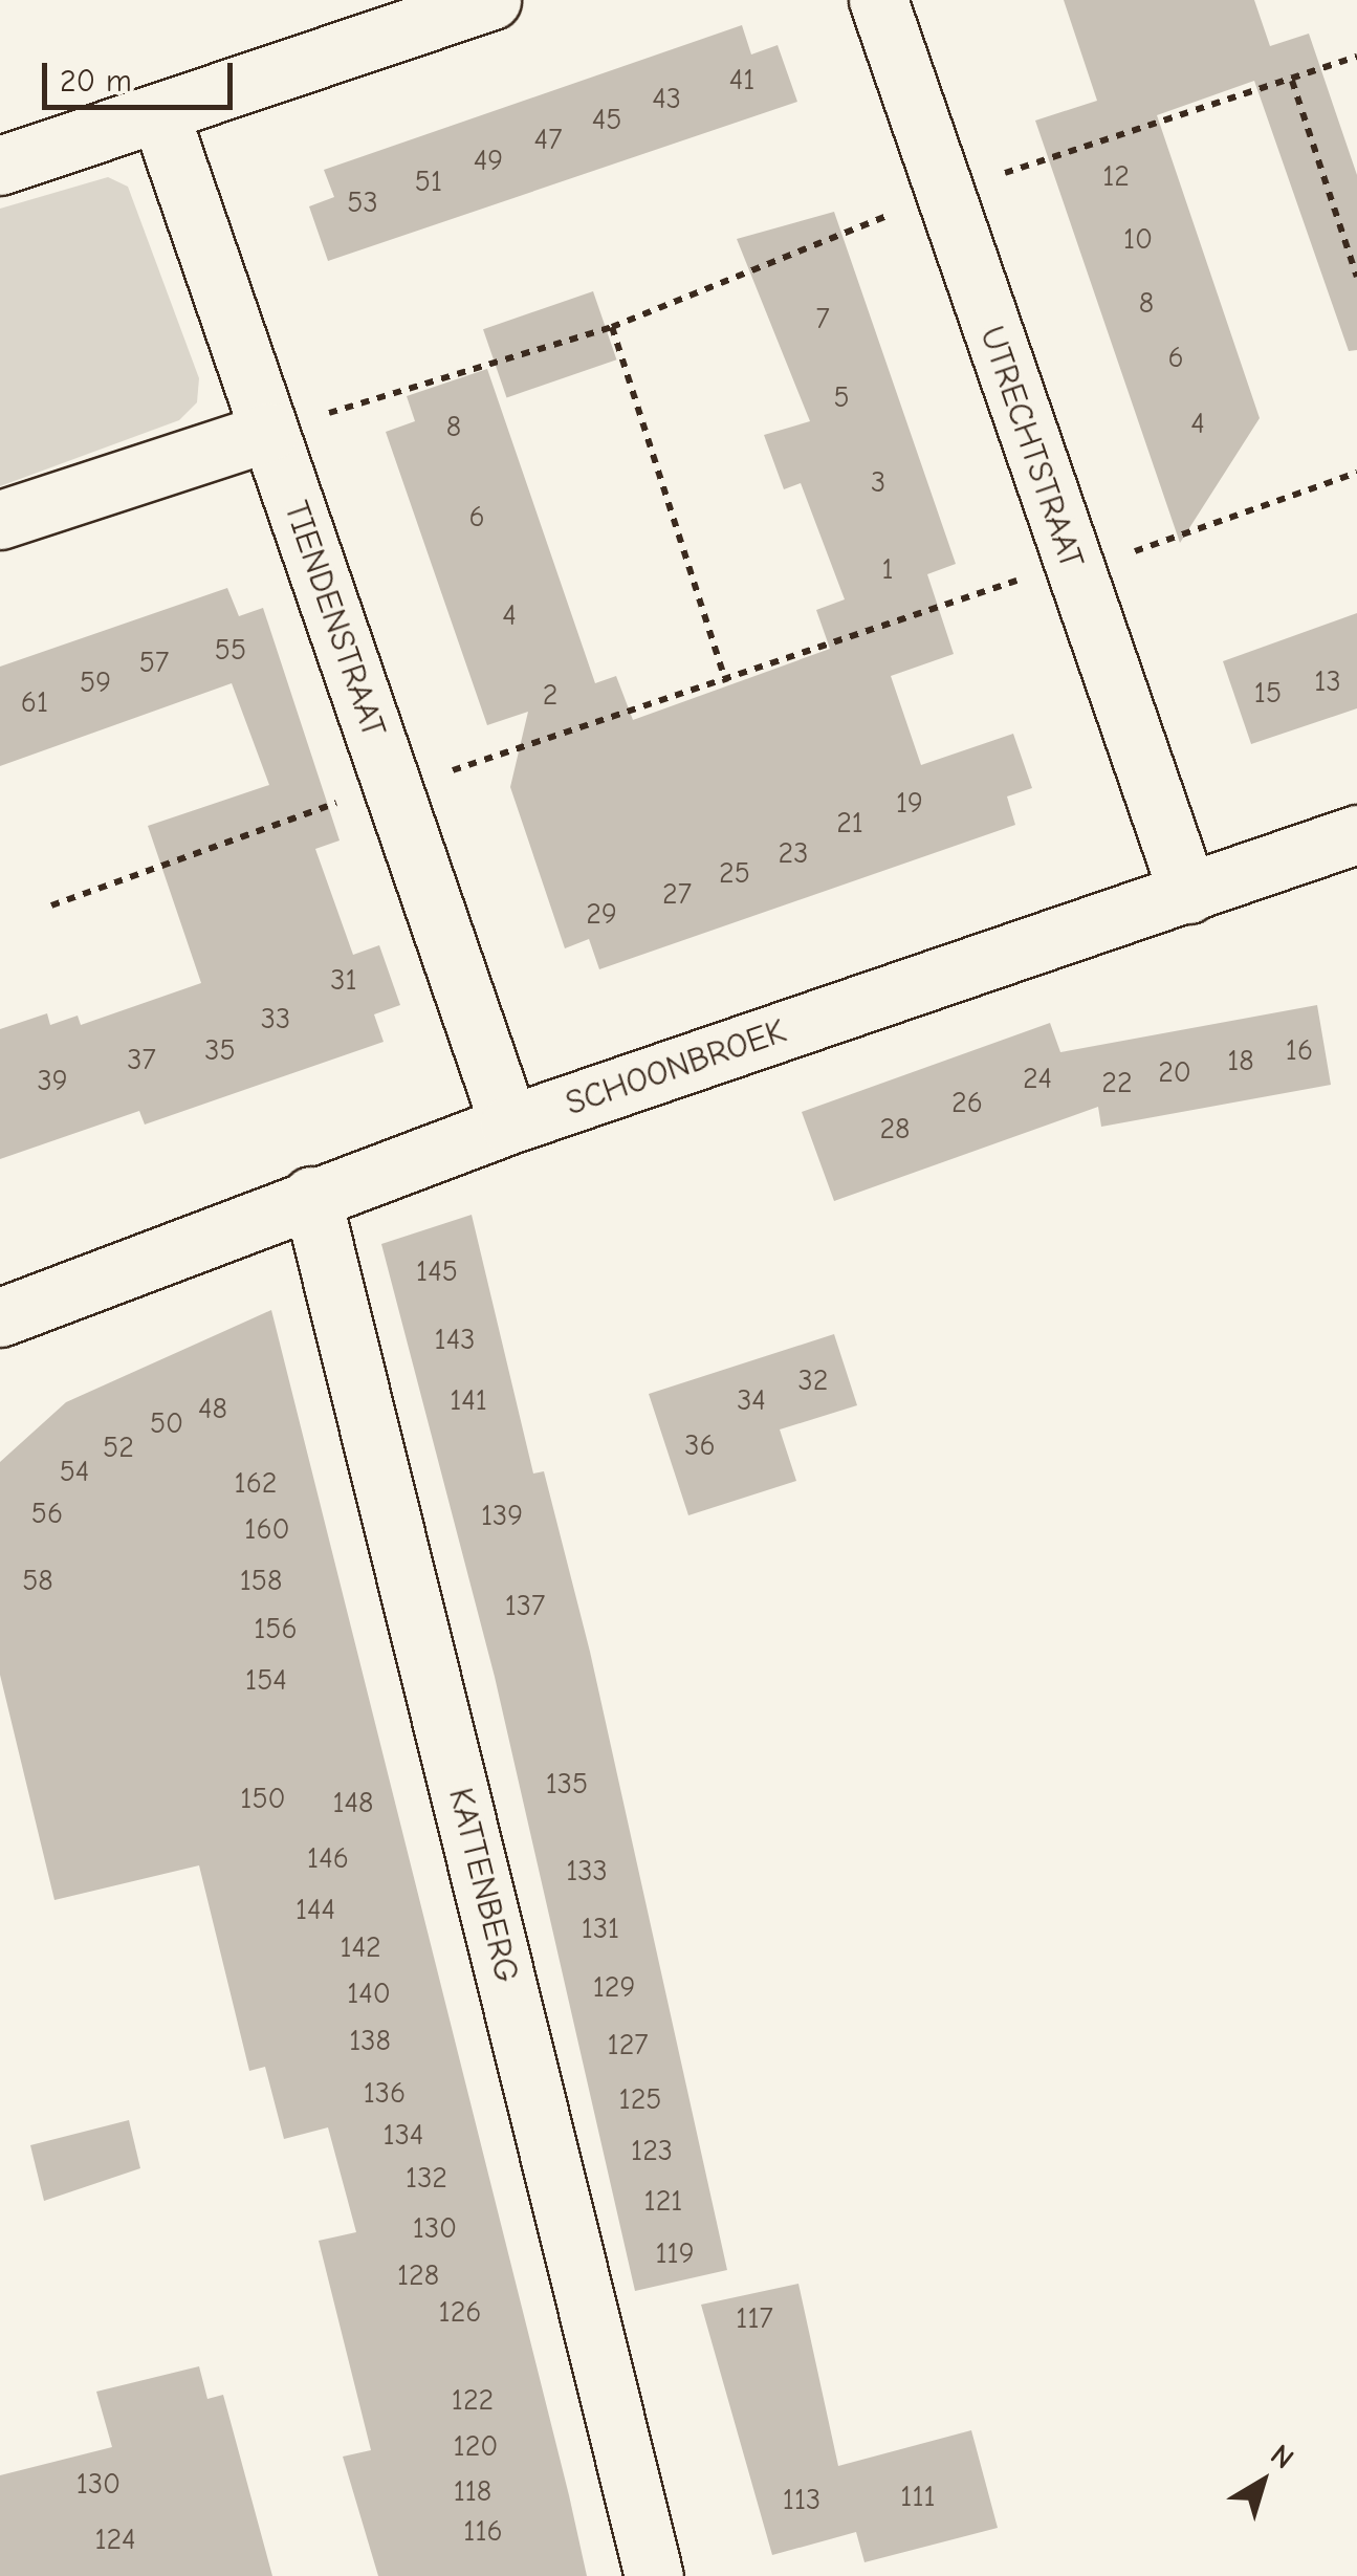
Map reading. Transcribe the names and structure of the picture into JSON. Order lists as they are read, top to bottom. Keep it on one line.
{"streets":{"street":["UTRECHTSTRAAT","TIENDENSTRAAT","SCHOONBROEK","KATTENBERG"]},"crossings":[["UTRECHTSTRAAT","SCHOONBROEK"],["TIENDENSTRAAT","SCHOONBROEK"],["SCHOONBROEK","KATTENBERG"]],"house_numbers":["41","43","45","47","49","12","51","53","10","8","7","6","5","4","8","3","6","1","4","55","57","13","59","15","2","61","19","21","23","25","27","29","31","33","35","16","37","18","20","24","39","22","26","28","145","143","32","141","34","48","50","36","52","54","162","56","139","160","58","158","137","156","154","135","150","148","146","133","144","131","142","129","140","138","127","136","125","134","123","132","121","130","119","128","126","117","122","120","130","118","111","113","116","124"],"scale_bar":"20 m","north":"top right"}
